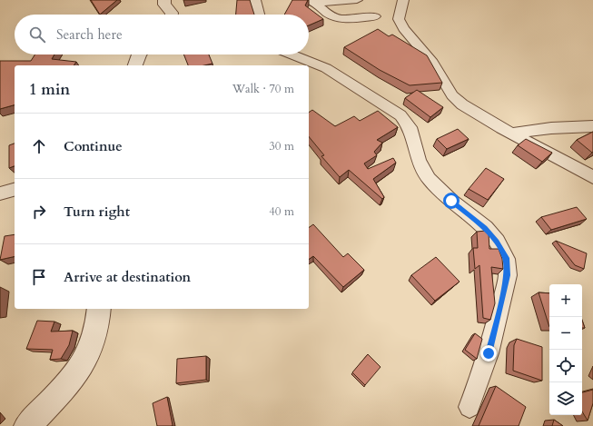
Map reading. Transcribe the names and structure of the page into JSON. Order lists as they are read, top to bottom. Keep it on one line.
{"page":{"search":"Search here","heading":["1 min","Walk · 70 m"],"list":[["Continue","30 m"],["Turn right","40 m"],"Arrive at destination"],"map_buttons":["+","−"]}}
